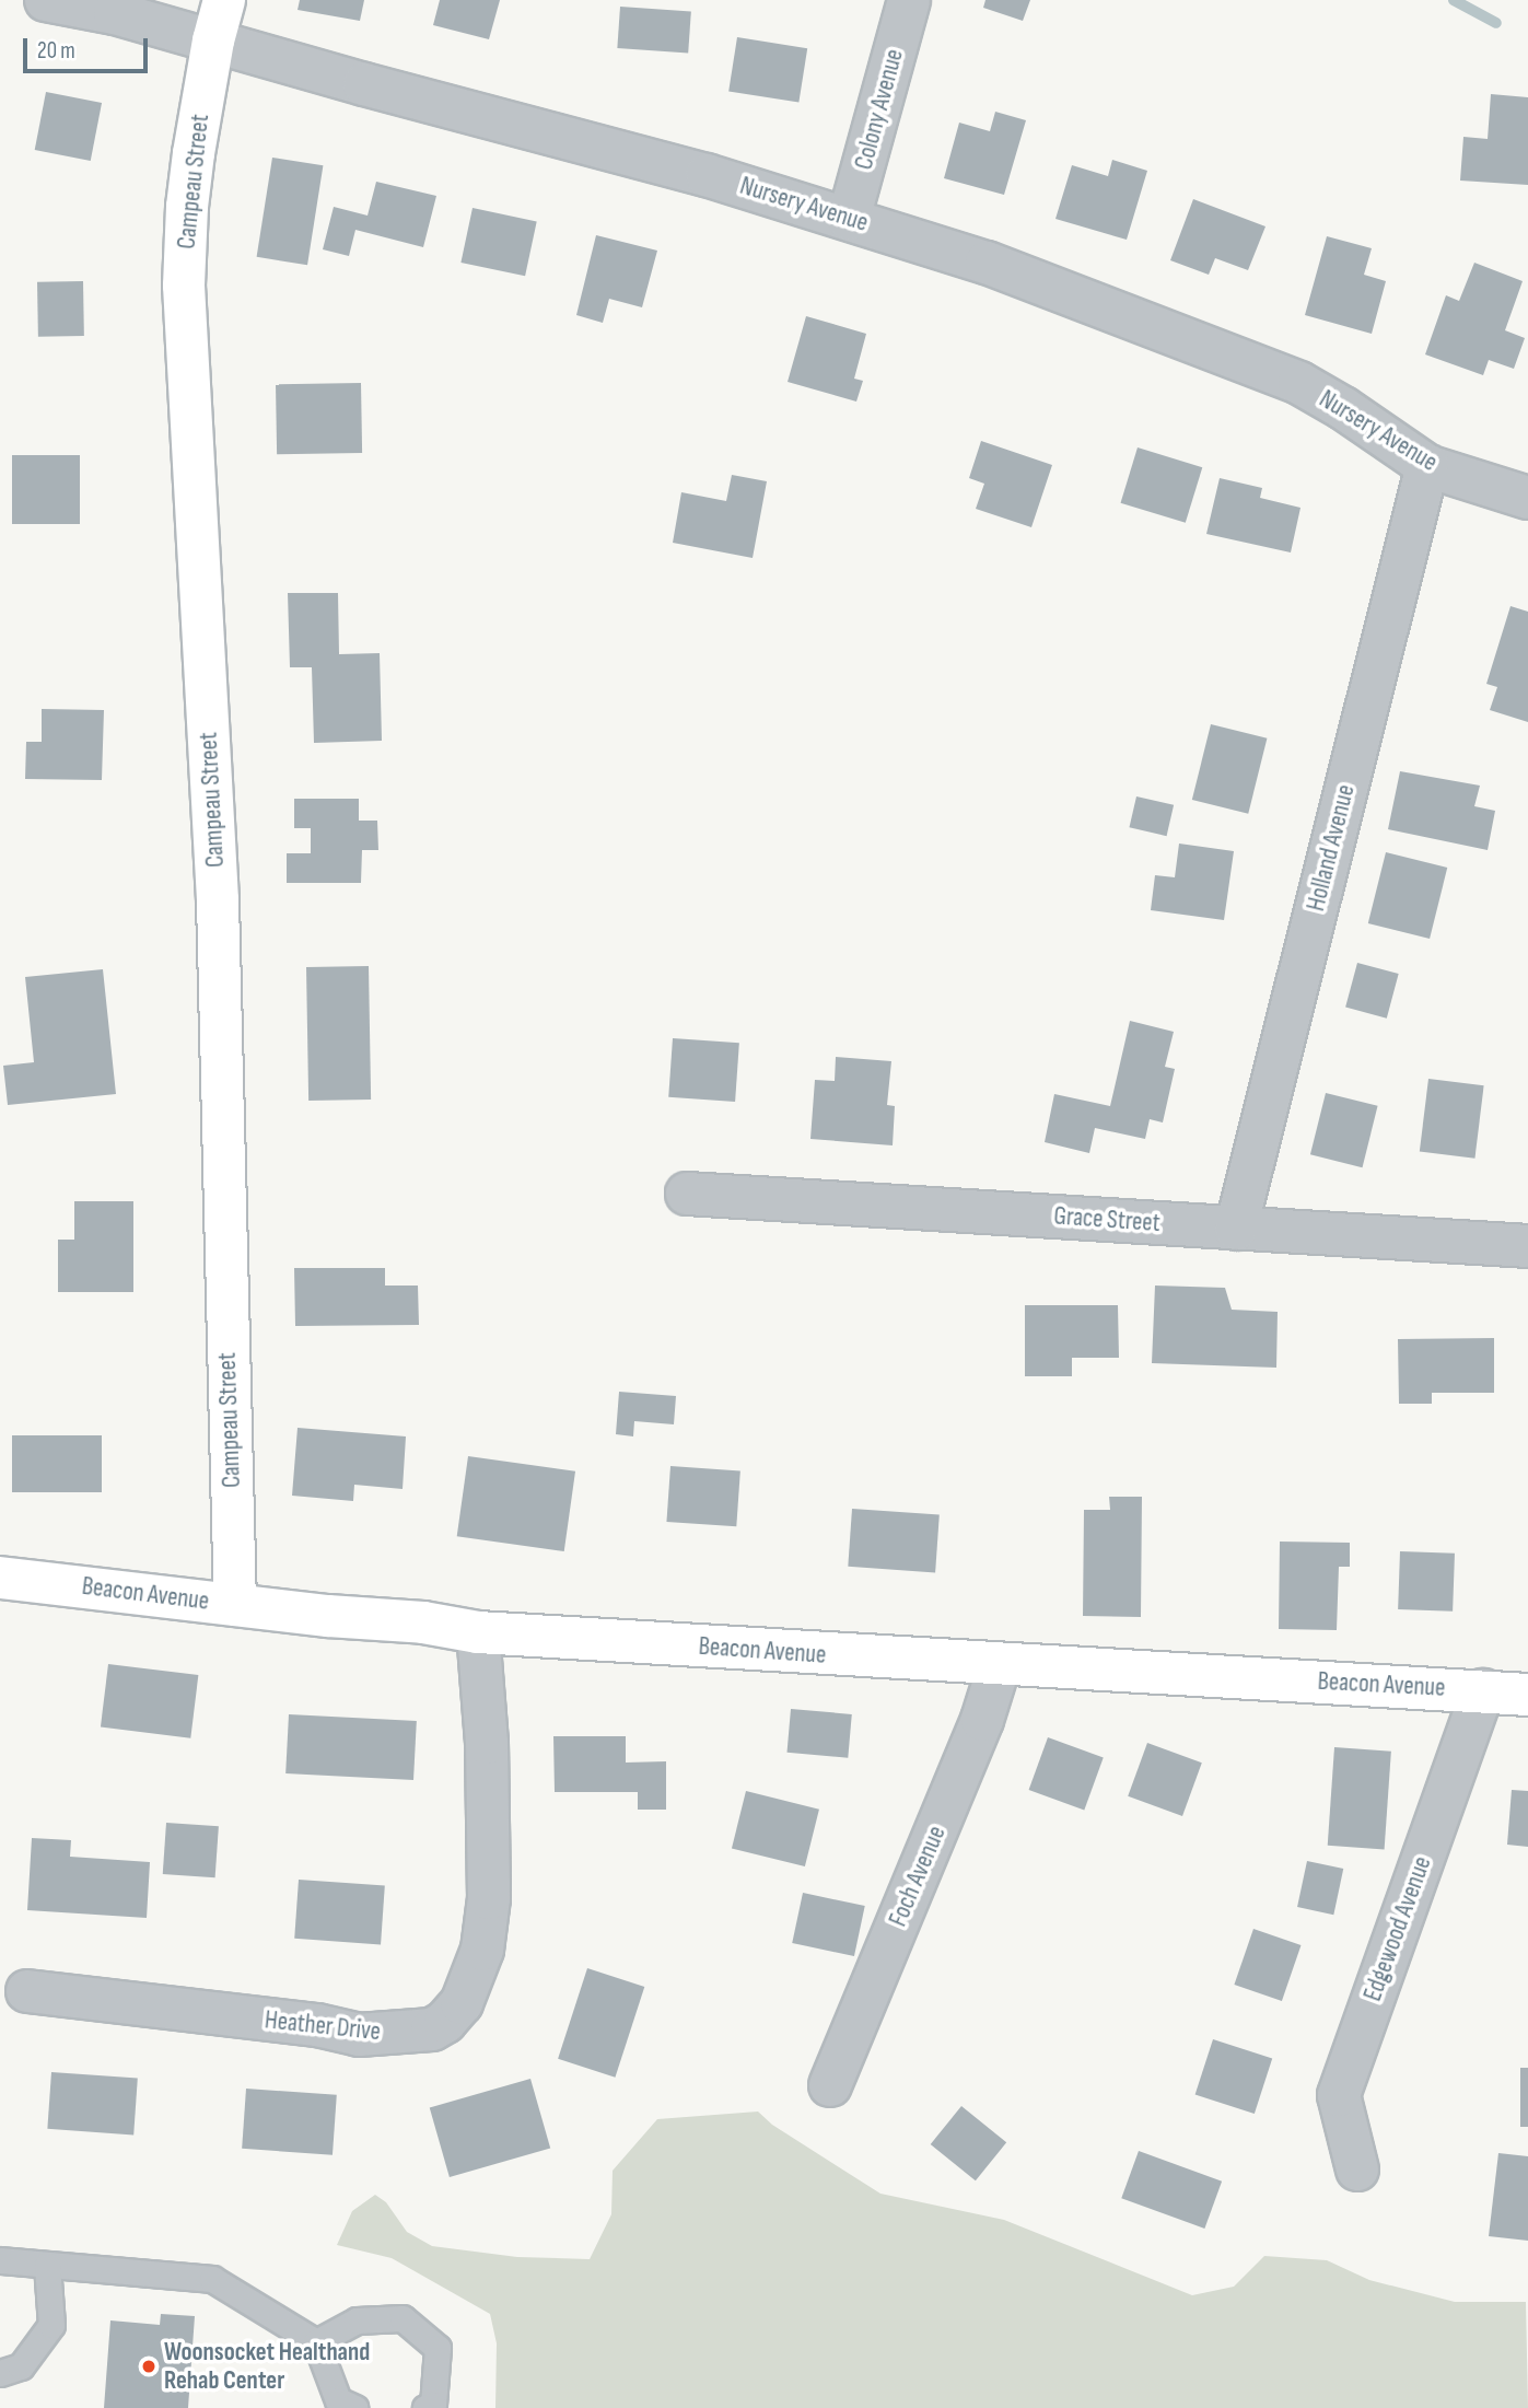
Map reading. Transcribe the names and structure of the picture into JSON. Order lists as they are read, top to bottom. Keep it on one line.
{"streets":{"street":["Colony Avenue","Campeau Street","Nursery Avenue","Holland Avenue","Grace Street","Beacon Avenue","Foch Avenue","Edgewood Avenue","Heather Drive"]},"crossings":[["Colony Avenue","Nursery Avenue"],["Campeau Street","Nursery Avenue"],["Campeau Street","Beacon Avenue"],["Nursery Avenue","Holland Avenue"],["Holland Avenue","Grace Street"],["Beacon Avenue","Foch Avenue"],["Beacon Avenue","Edgewood Avenue"],["Beacon Avenue","Heather Drive"]],"places":["Woonsocket Healthand Rehab Center"],"scale_bar":"20 m"}
